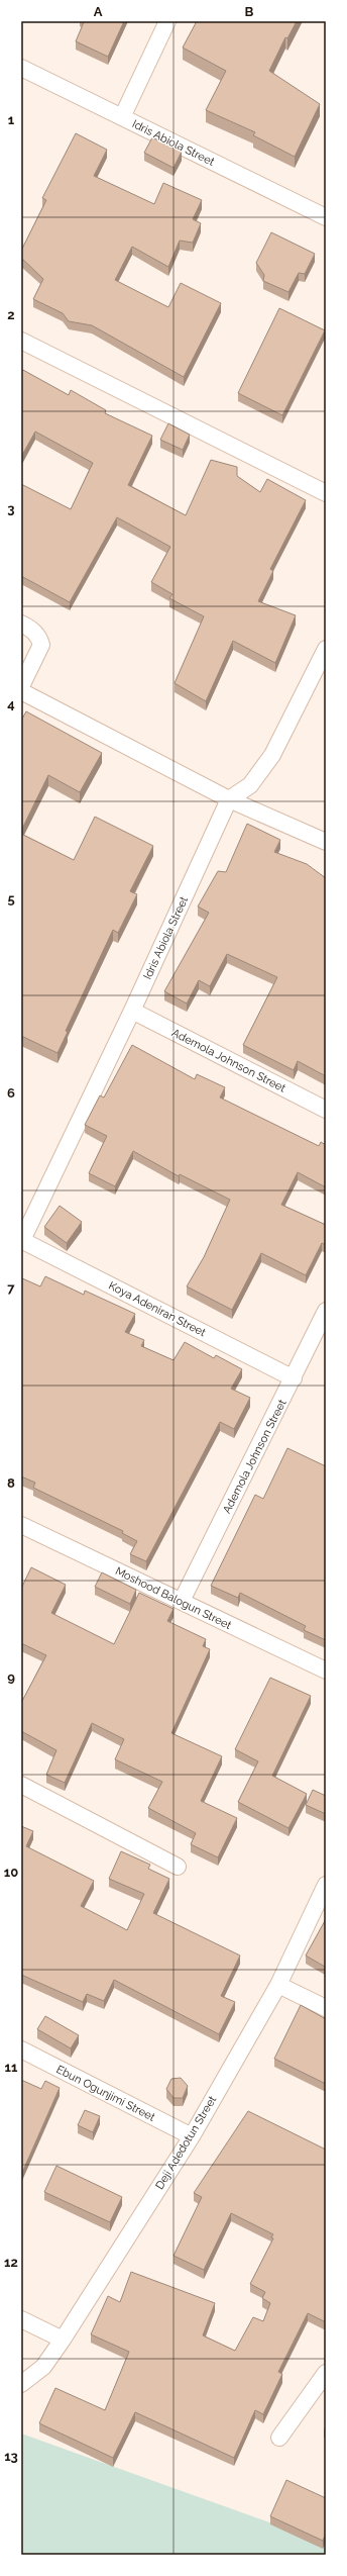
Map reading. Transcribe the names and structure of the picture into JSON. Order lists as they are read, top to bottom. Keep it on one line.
{"streets":{"street":["Idris Abiola Street","Ademola Johnson Street","Koya Adeniran Street","Moshood Balogun Street","Ebun Ogunjimi Street","Deji Adedotun Street"]},"crossings":[["Idris Abiola Street","Ademola Johnson Street"],["Idris Abiola Street","Koya Adeniran Street"],["Ademola Johnson Street","Koya Adeniran Street"],["Ademola Johnson Street","Moshood Balogun Street"],["Ebun Ogunjimi Street","Deji Adedotun Street"]],"grid":{"columns":["A","B"],"rows":["1","2","3","4","5","6","7","8","9","10","11","12","13"]}}
